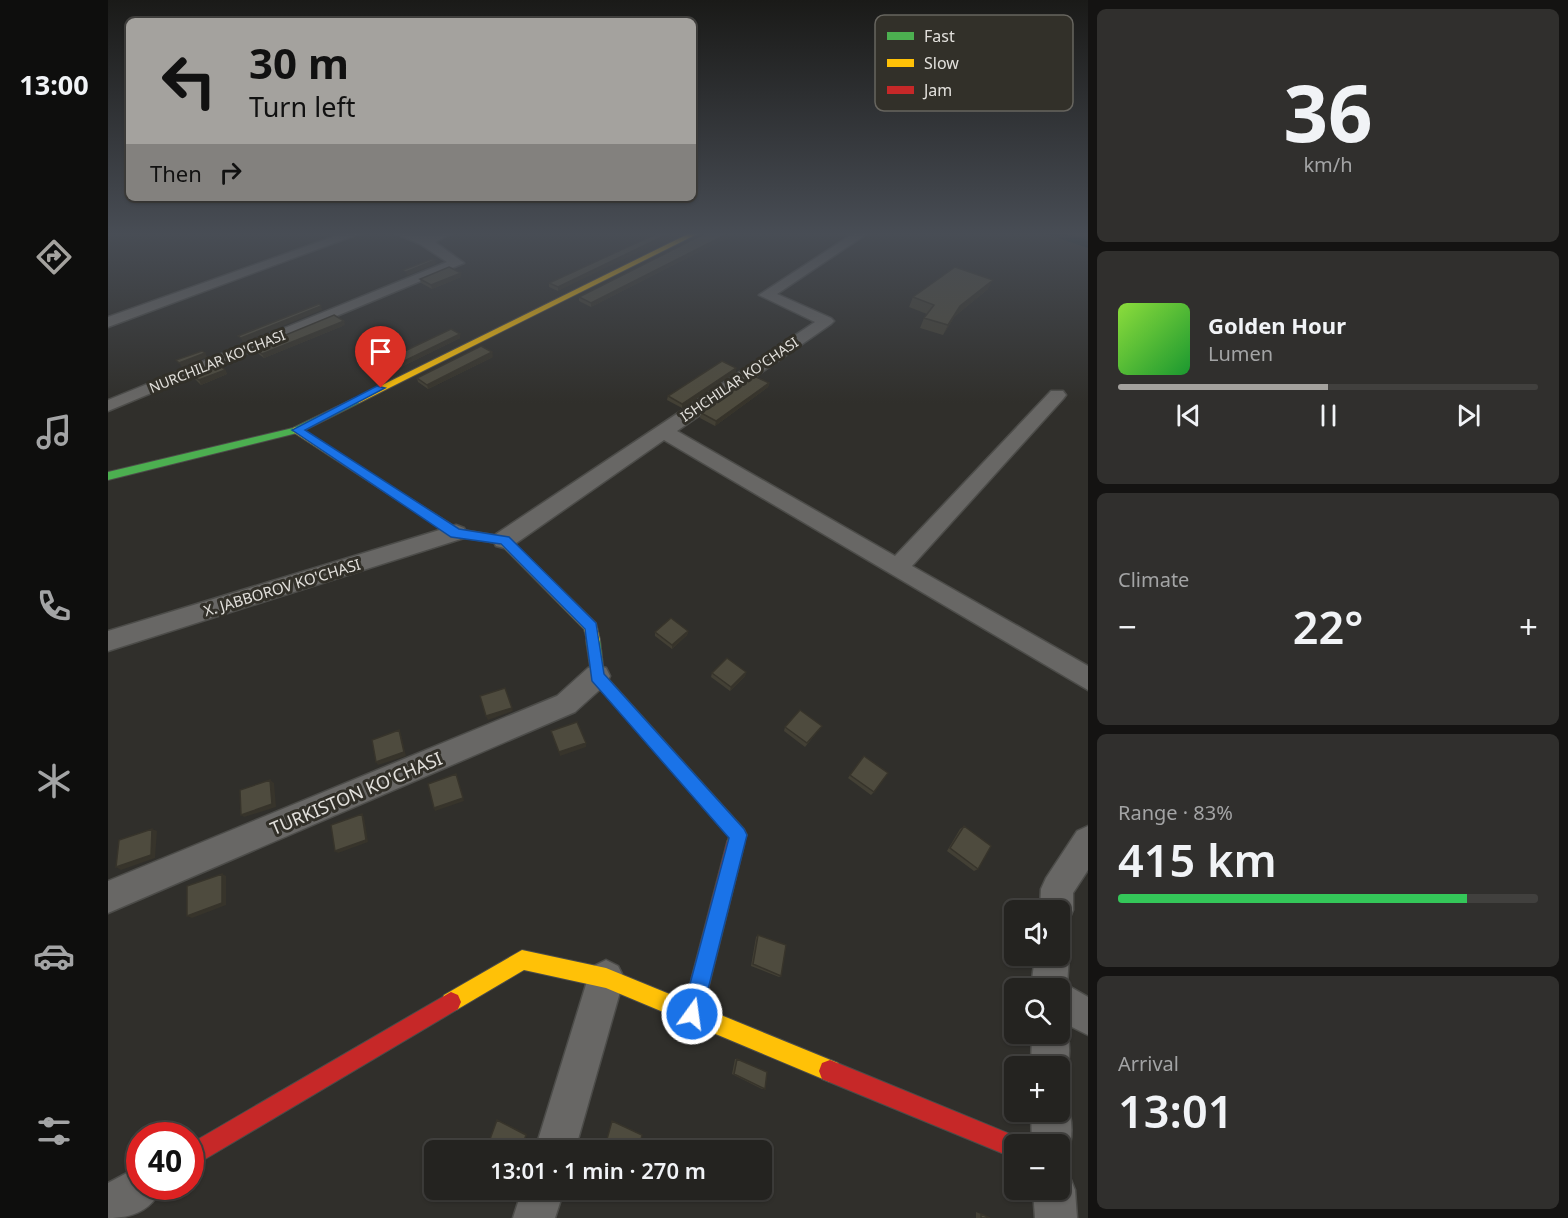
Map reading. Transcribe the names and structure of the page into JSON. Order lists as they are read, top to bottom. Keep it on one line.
{"streets":{"street":["NURCHILAR KO'CHASI","ISHCHILAR KO'CHASI","X. JABBOROV KO'CHASI","TURKISTON KO'CHASI"]},"legend":["Fast","Slow","Jam"],"page":{"tabs":"13:00","tile":[["36","km/h"],"Climate",["Range · 83%","415 km"],["Arrival","13:01"]],"turn":["30 m","Turn left"],"then":"Then","song":["Golden Hour","Lumen"],"heat":["−","22°","+"],"map_buttons":["+","−"],"limit":"40","trip":"13:01 · 1 min · 270 m"}}
